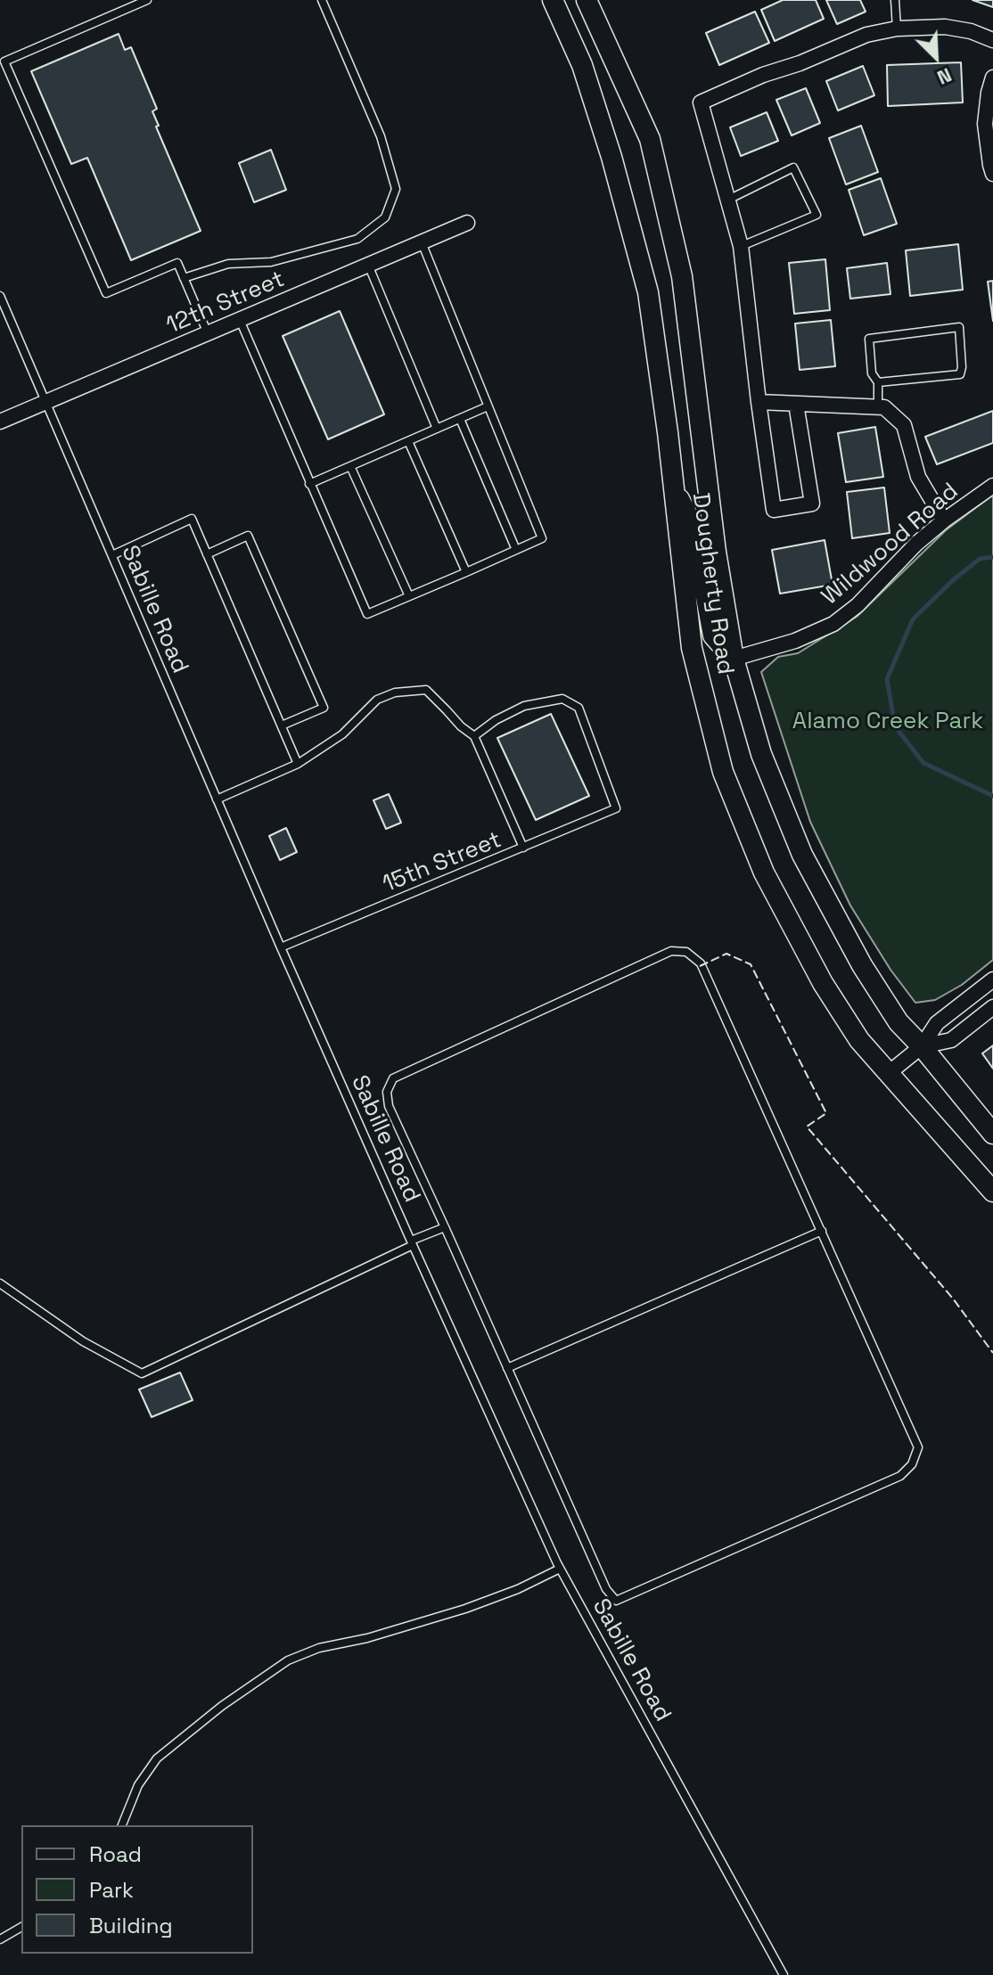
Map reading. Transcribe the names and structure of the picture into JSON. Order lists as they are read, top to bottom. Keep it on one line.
{"streets":{"main road":["Dougherty Road"],"street":["12th Street","Wildwood Road"],"lane":["Sabille Road","15th Street"]},"crossings":[["12th Street","Sabille Road"],["Wildwood Road","Dougherty Road"],["Sabille Road","15th Street"]],"parks":["Alamo Creek Park"],"legend":["Road","Park","Building"],"north":"bottom right"}
